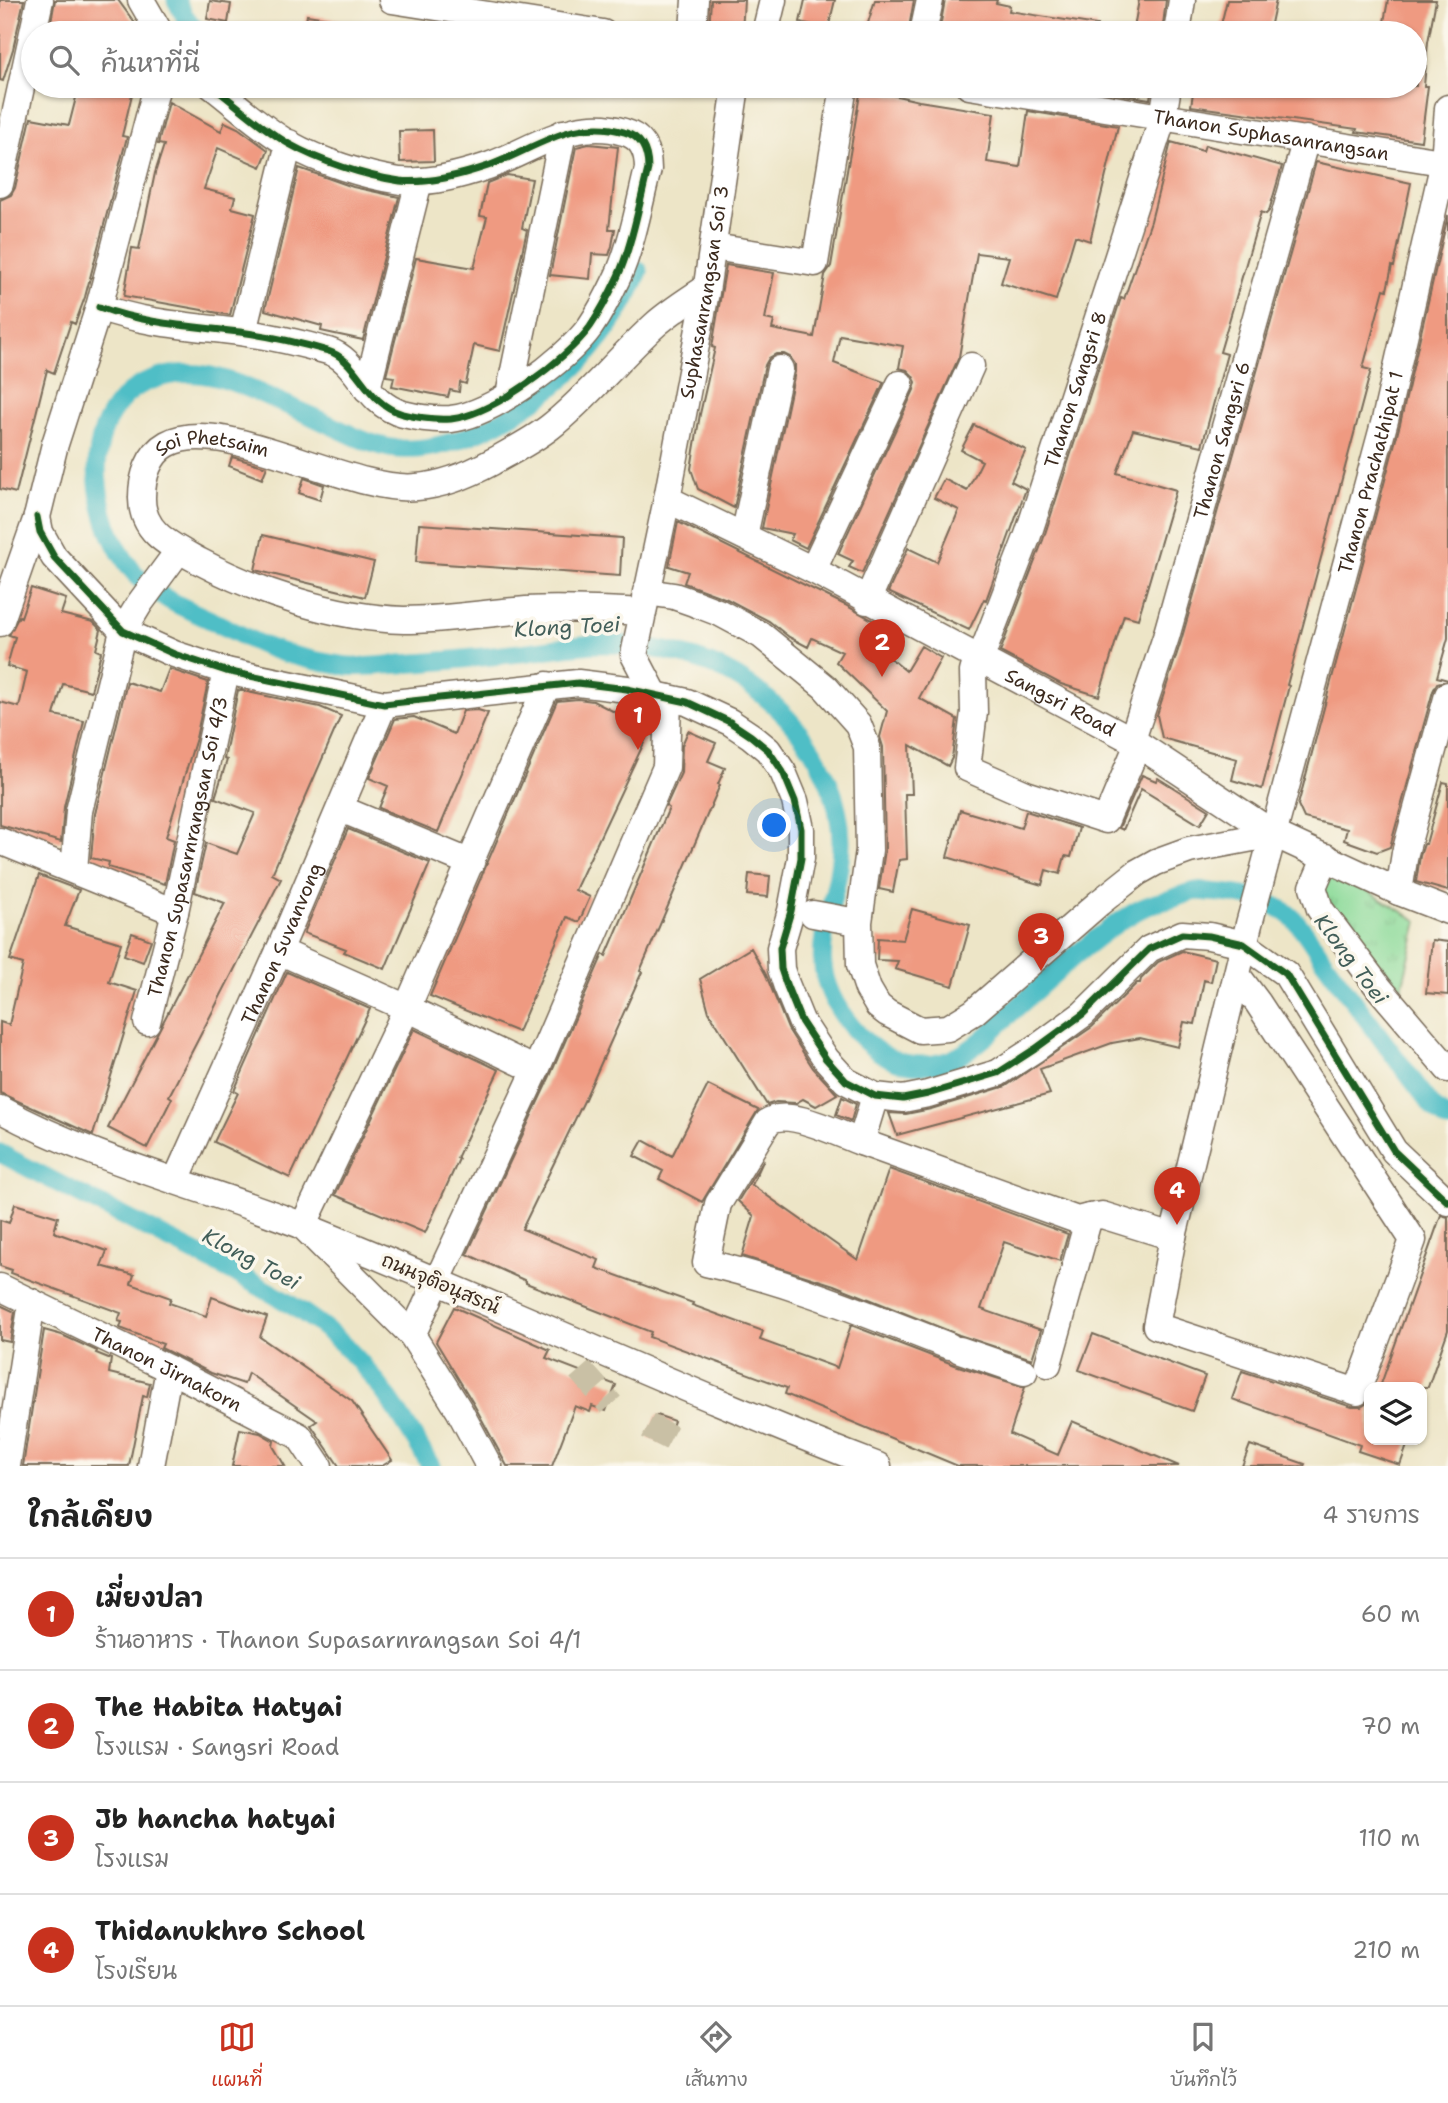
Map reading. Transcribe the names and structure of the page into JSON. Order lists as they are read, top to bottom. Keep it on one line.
{"streets":{"street":["Thanon Suphasanrangsan","Suphasanrangsan Soi 3","Thanon Sangsri 8","Thanon Sangsri 6","Soi Phetsaim","Thanon Prachathipat 1","Sangsri Road","Thanon Supasarnrangsan Soi 4/3","Thanon Suvanvong","ถนนจุติอนุสรณ์","Thanon Jirnakorn"]},"crossings":[["Thanon Suphasanrangsan","Thanon Sangsri 8"],["Thanon Suphasanrangsan","Thanon Sangsri 6"],["Thanon Suphasanrangsan","Thanon Prachathipat 1"],["Suphasanrangsan Soi 3","Soi Phetsaim"],["Suphasanrangsan Soi 3","Sangsri Road"],["Thanon Sangsri 8","Thanon Sangsri 6"],["Thanon Sangsri 8","Sangsri Road"],["Thanon Sangsri 6","Sangsri Road"],["Soi Phetsaim","Thanon Prachathipat 1"],["Soi Phetsaim","Sangsri Road"],["Thanon Prachathipat 1","Sangsri Road"],["Thanon Suvanvong","ถนนจุติอนุสรณ์"]],"water":["Klong Toei"],"page":{"search":"ค้นหาที่นี่","pins":["2","1","3","4"],"heading":["ใกล้เคียง","4 รายการ"],"list":[{"mark":"1","name":"เมี่ยงปลา","note":"ร้านอาหาร · Thanon Supasarnrangsan Soi 4/1","value":"60 m"},{"mark":"2","name":"The Habita Hatyai","note":"โรงแรม · Sangsri Road","value":"70 m"},{"mark":"3","name":"Jb hancha hatyai","note":"โรงแรม","value":"110 m"},{"mark":"4","name":"Thidanukhro School","note":"โรงเรียน","value":"210 m"}],"nav":["แผนที่","เส้นทาง","บันทึกไว้"]}}
